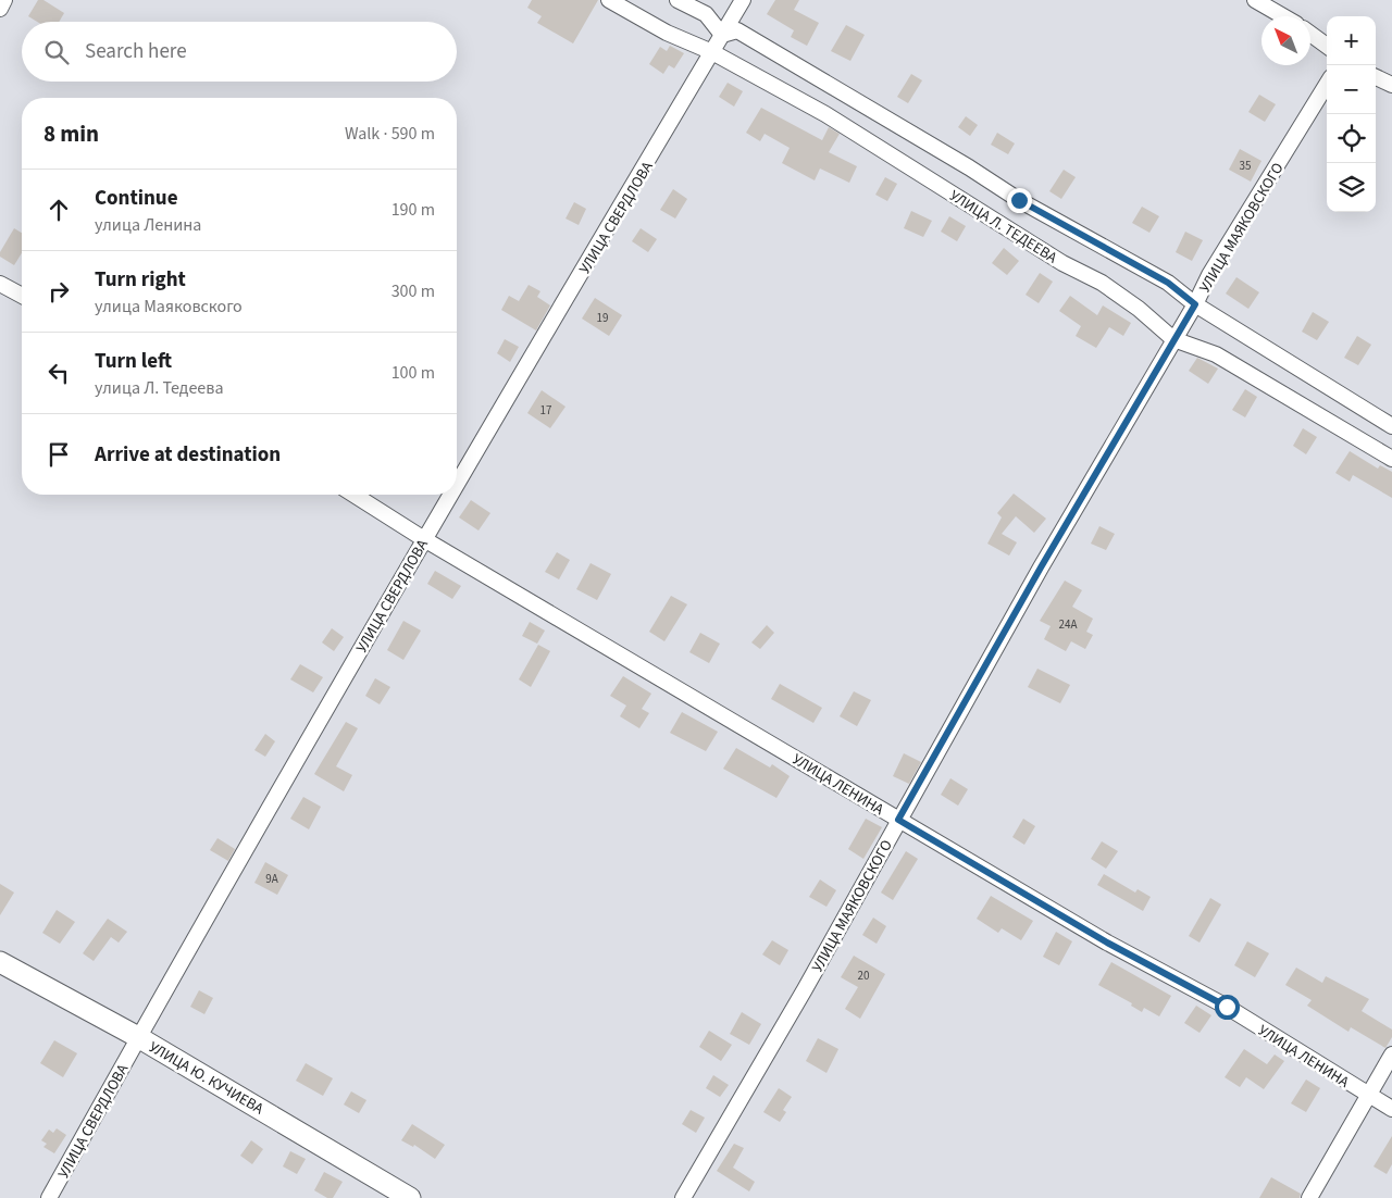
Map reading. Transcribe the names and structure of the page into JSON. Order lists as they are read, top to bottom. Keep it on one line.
{"streets":{"street":["УЛИЦА СВЕРДЛОВА","УЛИЦА Л. ТЕДЕЕВА","УЛИЦА МАЯКОВСКОГО","УЛИЦА ЛЕНИНА","УЛИЦА Ю. КУЧИЕВА"]},"crossings":[["УЛИЦА СВЕРДЛОВА","УЛИЦА Л. ТЕДЕЕВА"],["УЛИЦА СВЕРДЛОВА","УЛИЦА ЛЕНИНА"],["УЛИЦА СВЕРДЛОВА","УЛИЦА Ю. КУЧИЕВА"],["УЛИЦА Л. ТЕДЕЕВА","УЛИЦА МАЯКОВСКОГО"],["УЛИЦА МАЯКОВСКОГО","УЛИЦА ЛЕНИНА"]],"house_numbers":["35","19","17","24А","9А","20"],"north":"top left","page":{"map_buttons":["+","−"],"search":"Search here","heading":["8 min","Walk · 590 m"],"list":[["Continue","улица Ленина","190 m"],["Turn right","улица Маяковского","300 m"],["Turn left","улица Л. Тедеева","100 m"],"Arrive at destination"]}}
